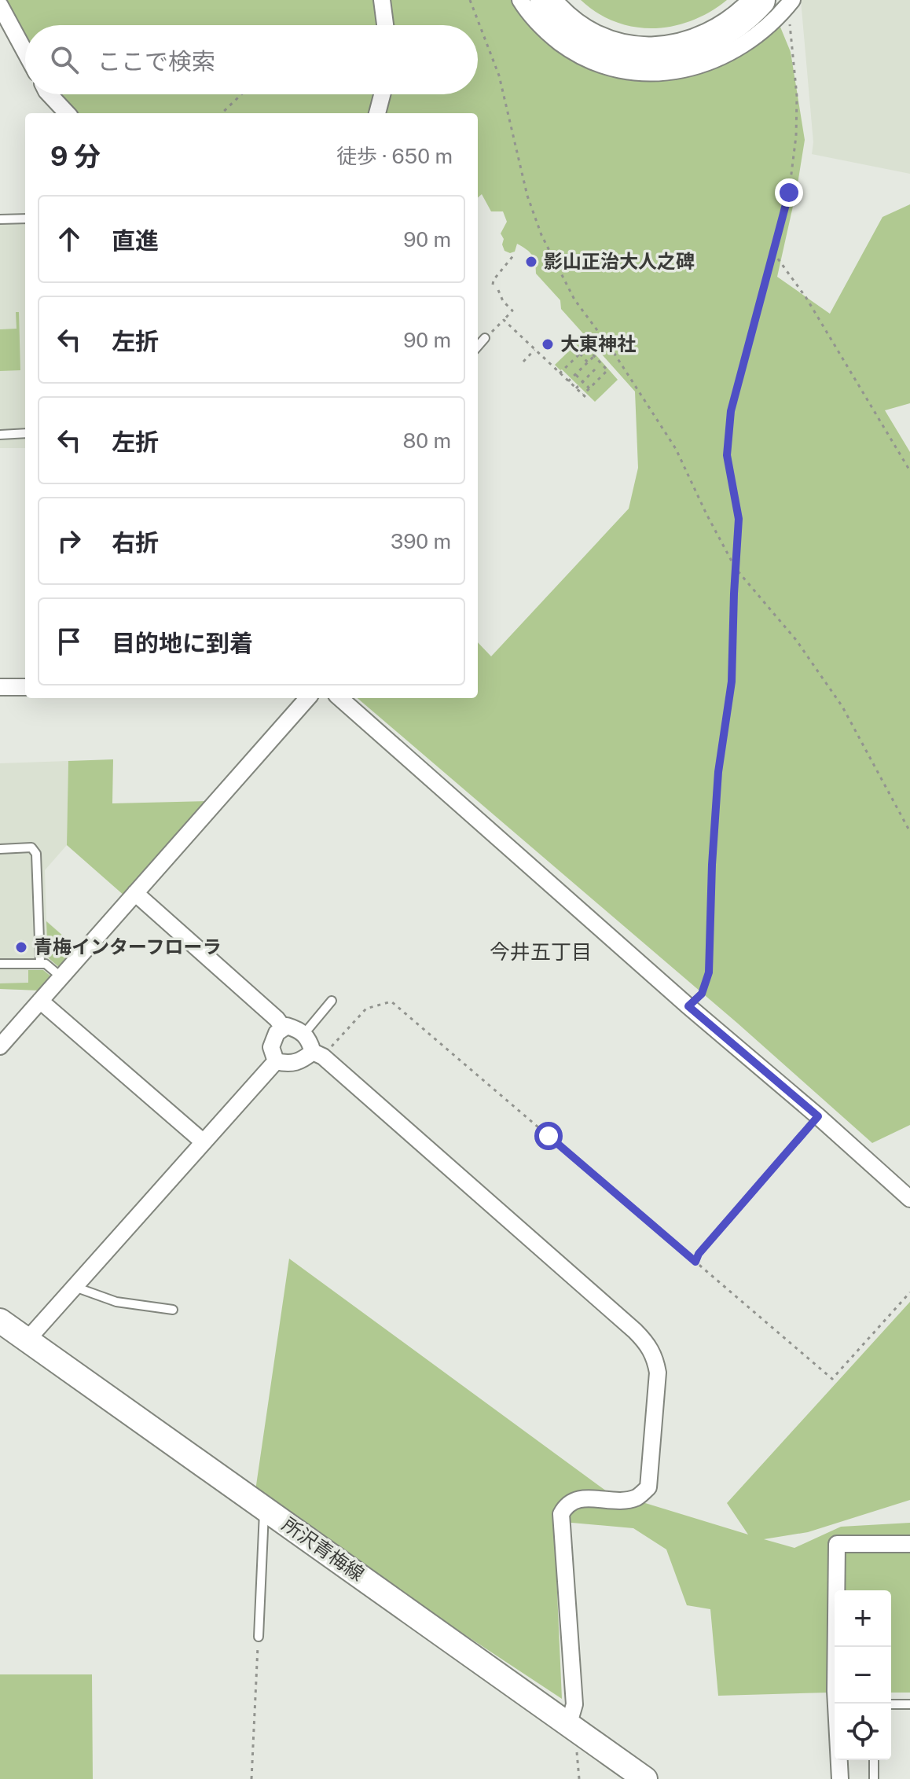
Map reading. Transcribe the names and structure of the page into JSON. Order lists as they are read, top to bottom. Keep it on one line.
{"streets":{"main road":["所沢青梅線"]},"districts":["今井五丁目"],"places":["影山正治大人之碑","大東神社","青梅インターフローラ"],"page":{"search":"ここで検索","heading":["9 分","徒歩 · 650 m"],"list":[["直進","90 m"],["左折","90 m"],["左折","80 m"],["右折","390 m"],"目的地に到着"],"map_buttons":["+","−"]}}
